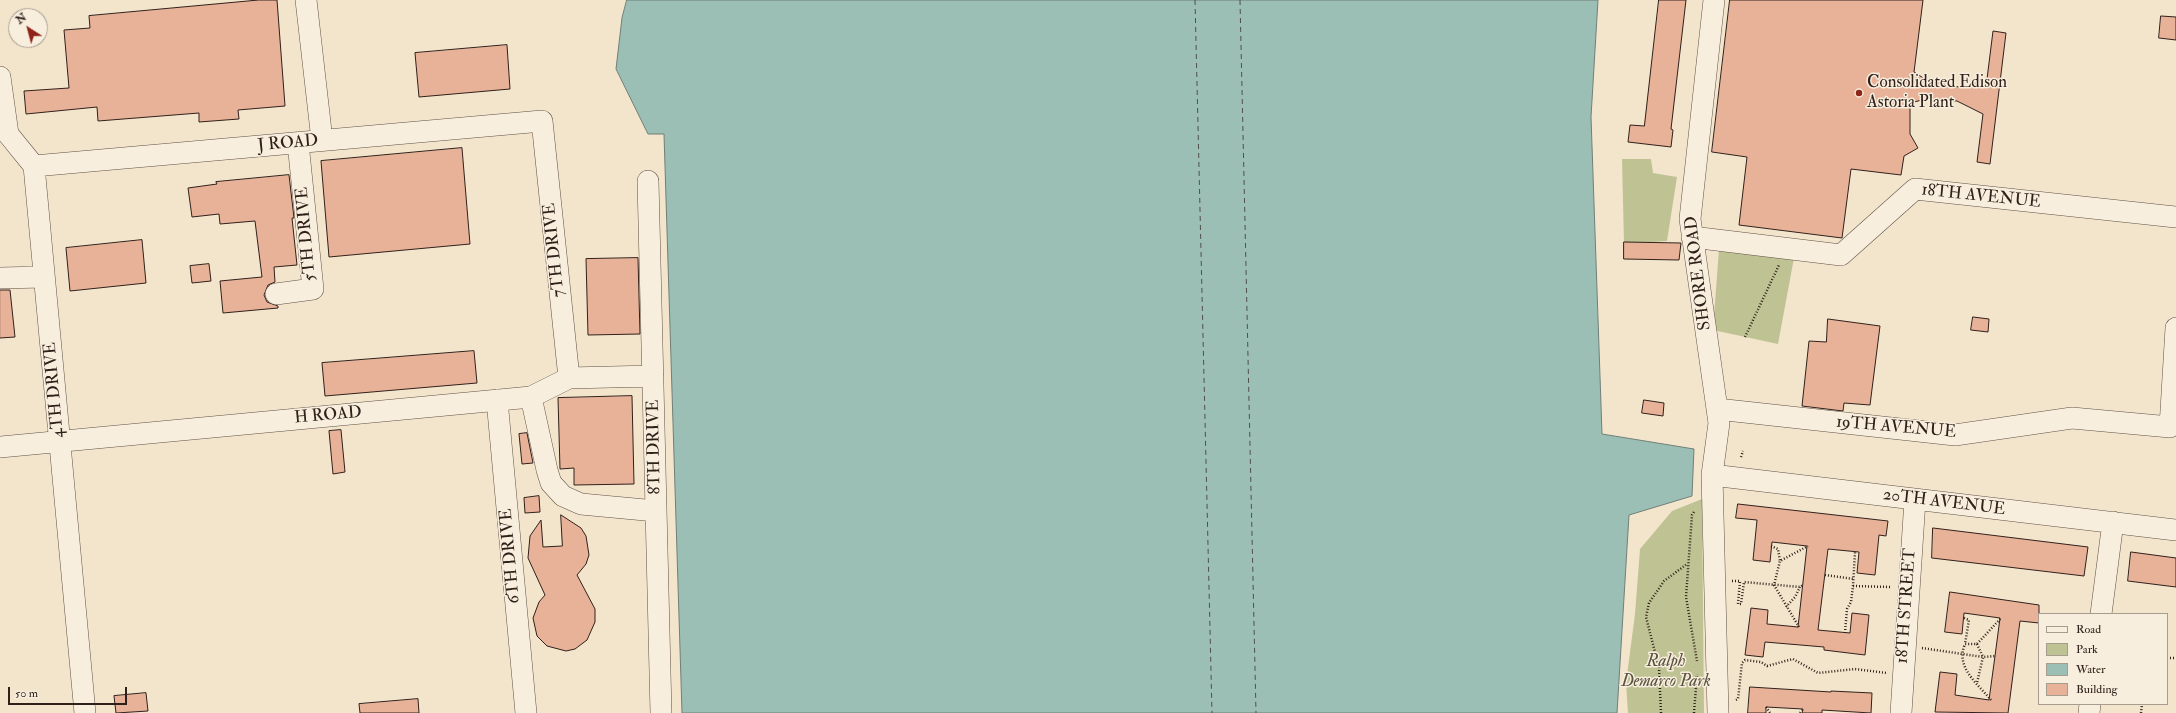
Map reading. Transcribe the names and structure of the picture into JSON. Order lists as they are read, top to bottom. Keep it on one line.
{"streets":{"street":["J ROAD","18TH AVENUE","5TH DRIVE","7TH DRIVE","SHORE ROAD","4TH DRIVE","H ROAD","19TH AVENUE","8TH DRIVE","20TH AVENUE","6TH DRIVE","18TH STREET"]},"crossings":[["J ROAD","5TH DRIVE"],["J ROAD","7TH DRIVE"],["J ROAD","4TH DRIVE"],["18TH AVENUE","SHORE ROAD"],["7TH DRIVE","H ROAD"],["SHORE ROAD","19TH AVENUE"],["SHORE ROAD","20TH AVENUE"],["4TH DRIVE","H ROAD"],["H ROAD","8TH DRIVE"],["H ROAD","6TH DRIVE"],["20TH AVENUE","18TH STREET"]],"parks":["Ralph Demarco Park"],"places":["Consolidated Edison Astoria Plant"],"legend":["Road","Park","Water","Building"],"scale_bar":"50 m","north":"top left"}
